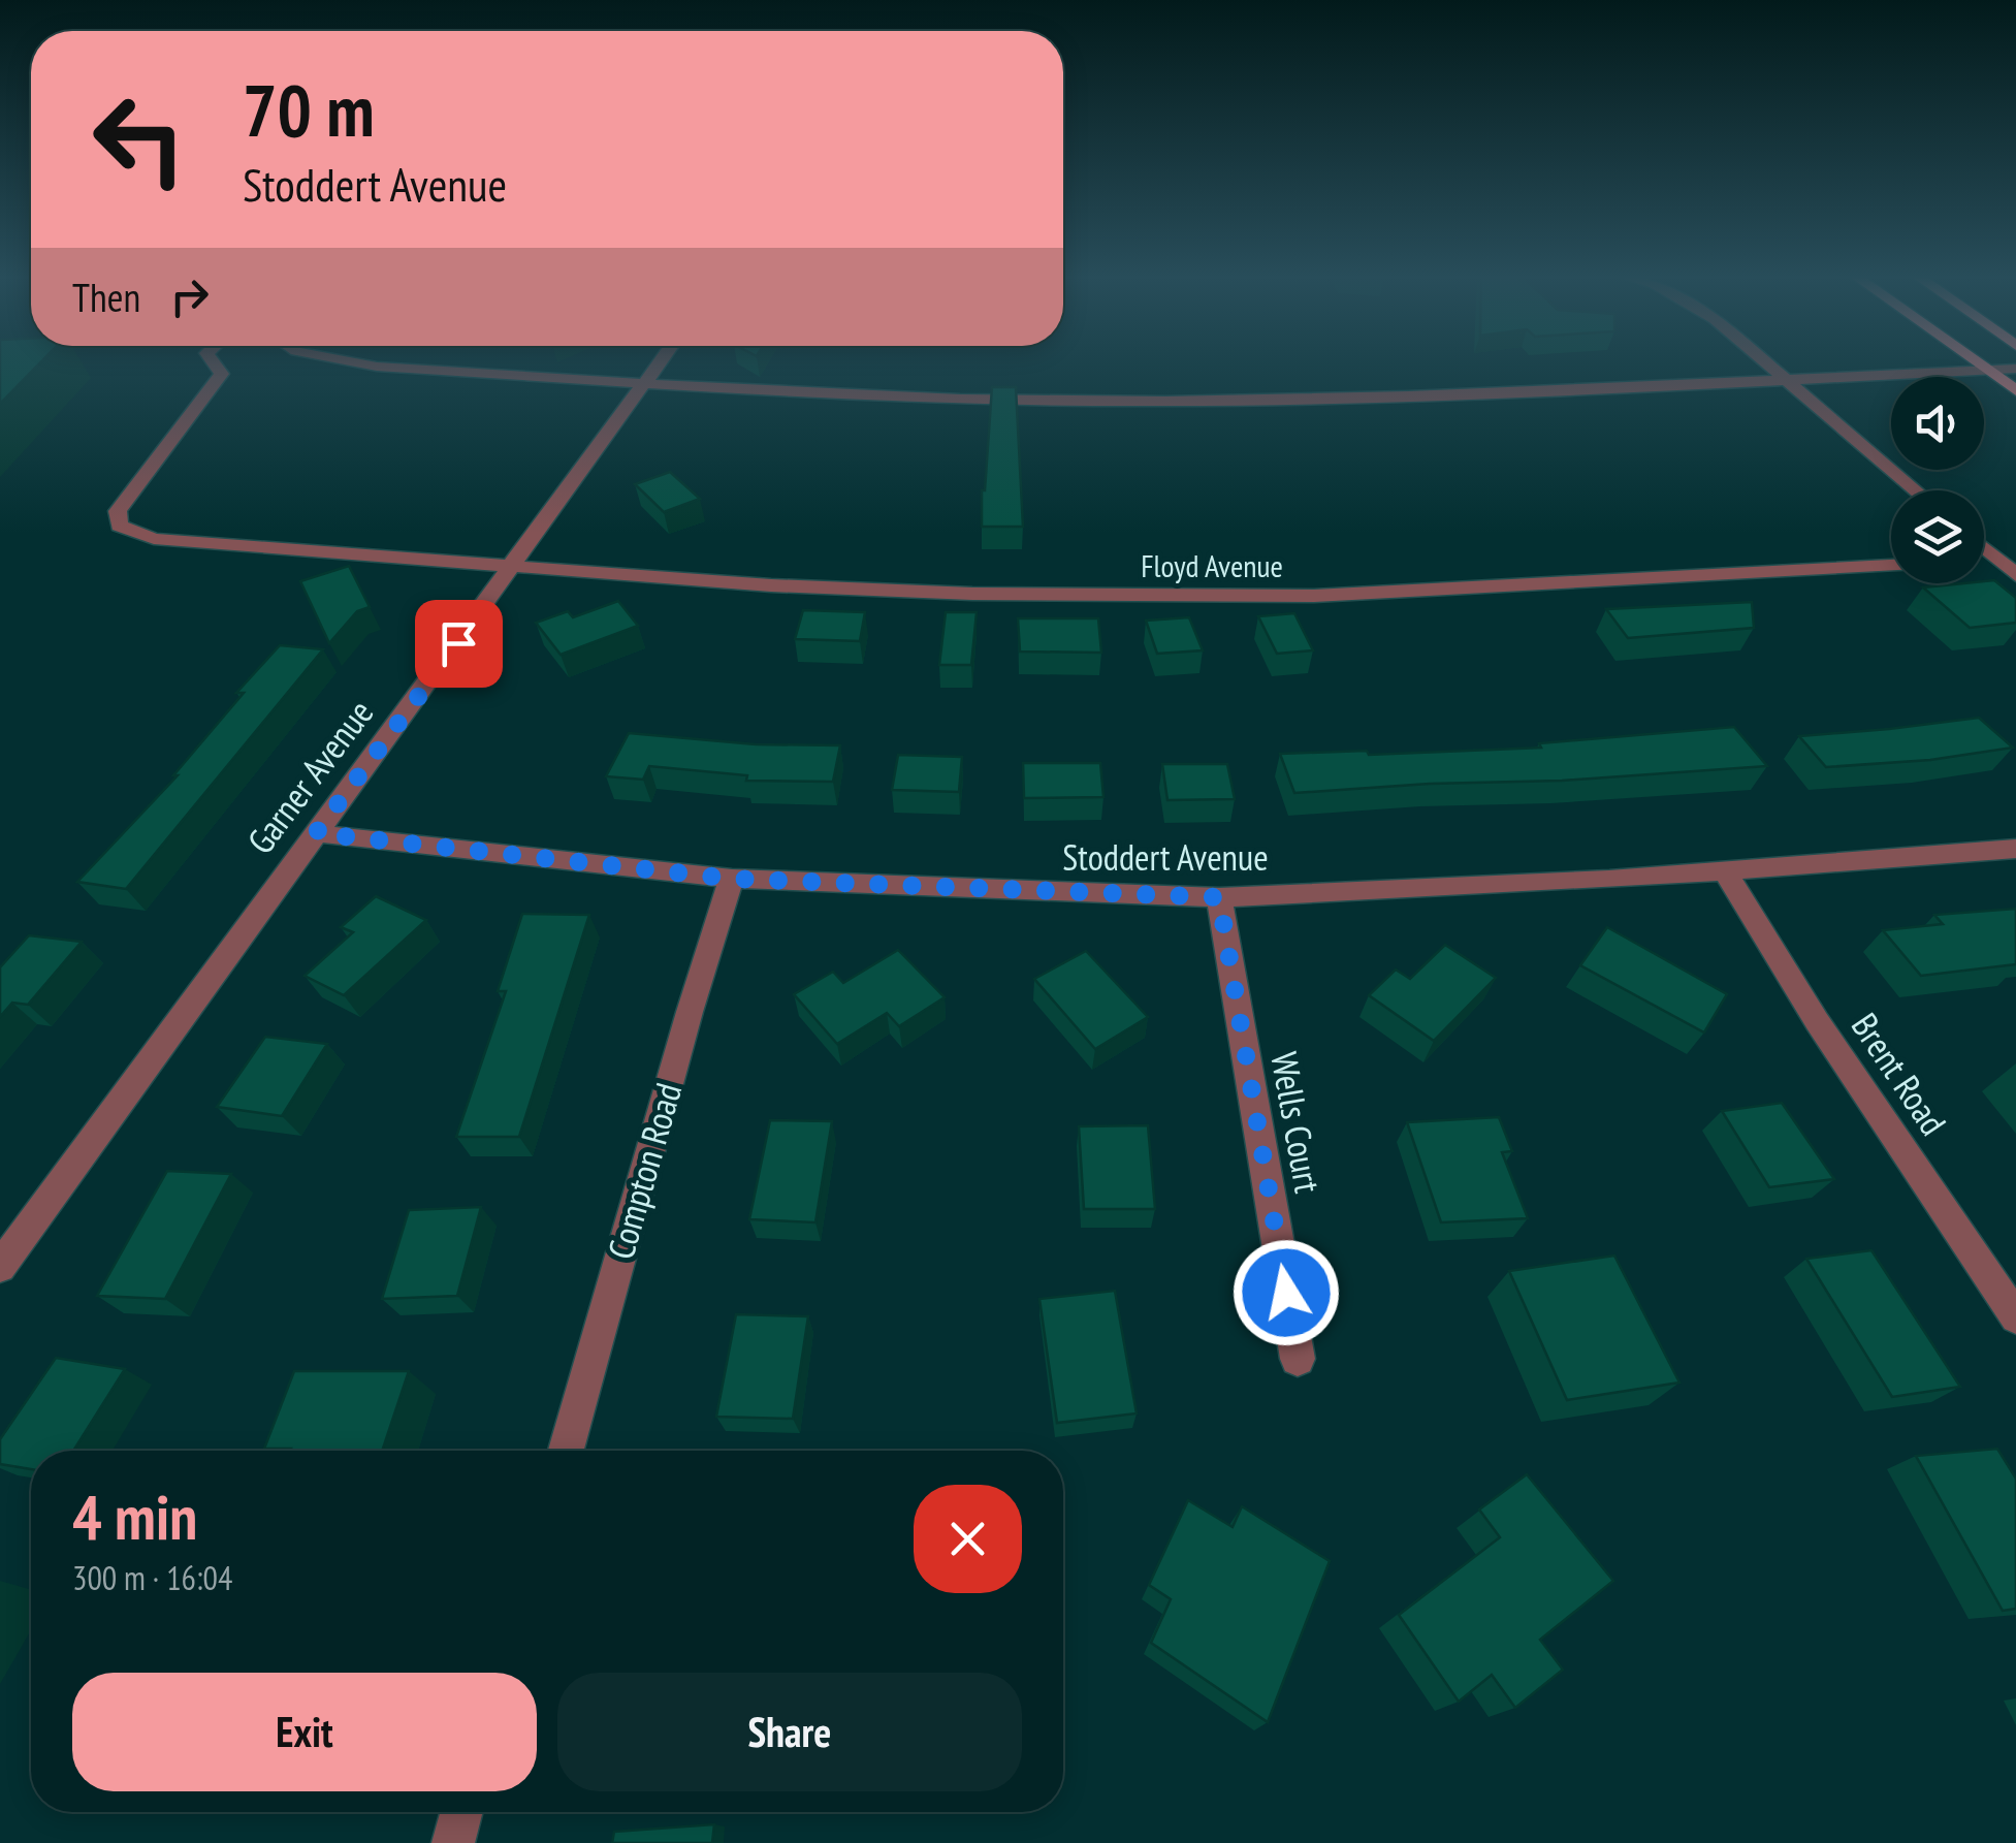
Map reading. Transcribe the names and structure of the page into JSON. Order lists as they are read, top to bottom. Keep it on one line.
{"streets":{"street":["Floyd Avenue","Garner Avenue","Stoddert Avenue","Brent Road","Wells Court","Compton Road"]},"crossings":[["Floyd Avenue","Garner Avenue"],["Garner Avenue","Stoddert Avenue"],["Stoddert Avenue","Brent Road"],["Stoddert Avenue","Wells Court"],["Stoddert Avenue","Compton Road"]],"page":{"turn":["70 m","Stoddert Avenue"],"then":"Then","heading":["4 min","300 m · 16:04"],"buttons":["Exit","Share"]}}
